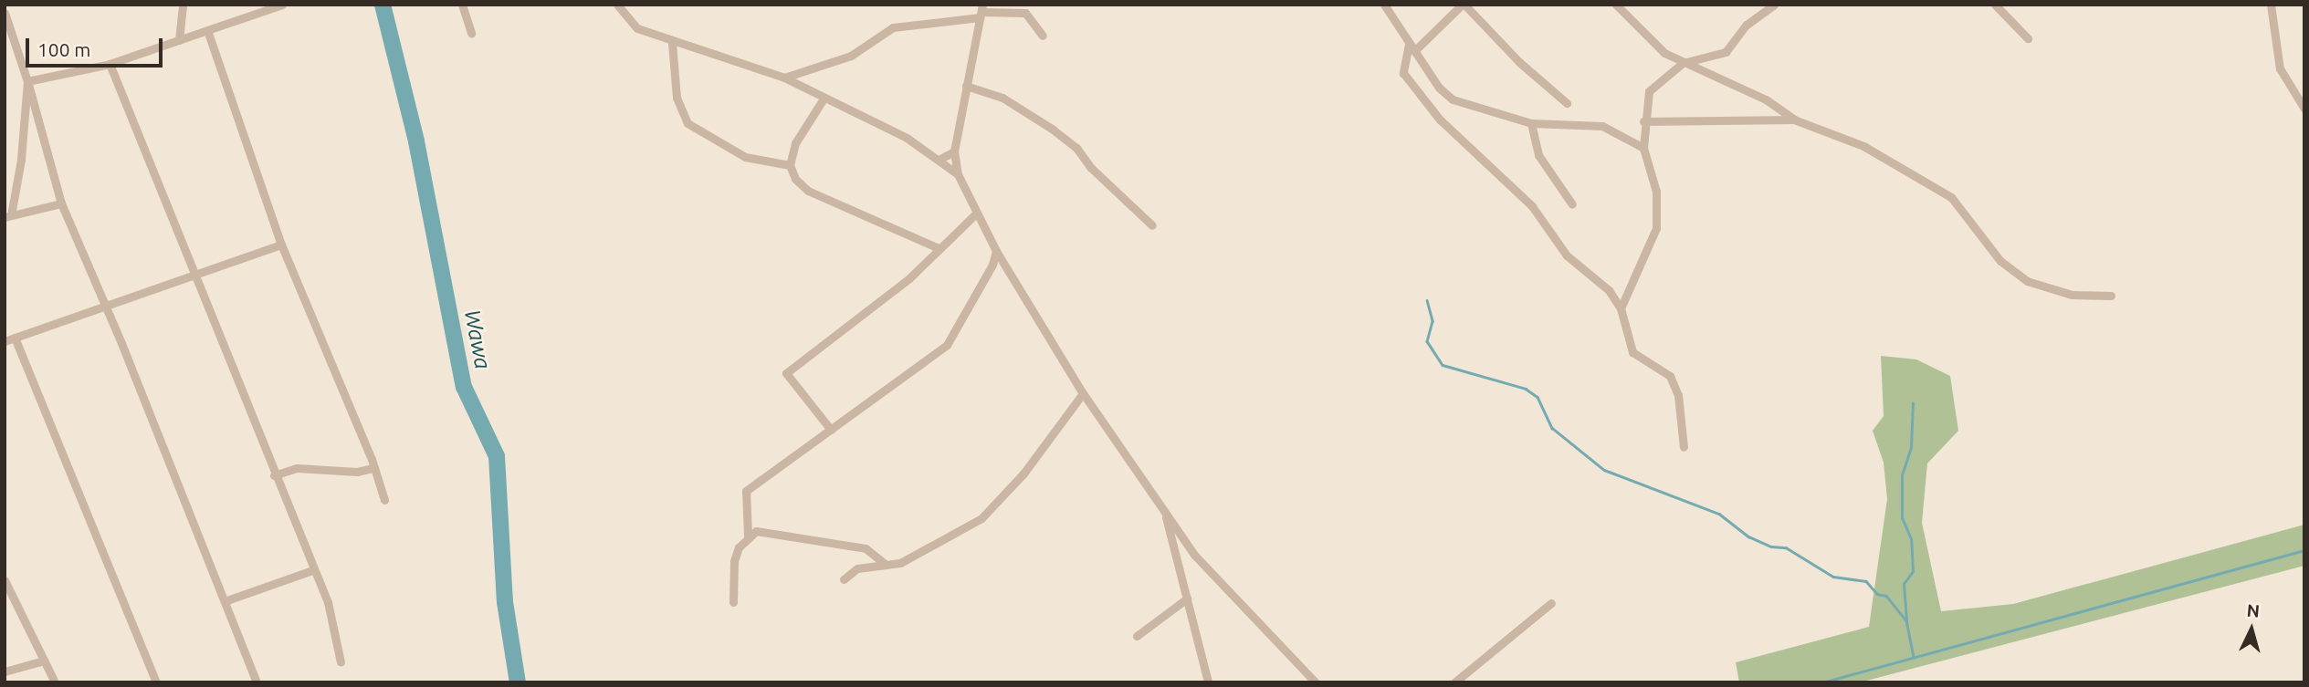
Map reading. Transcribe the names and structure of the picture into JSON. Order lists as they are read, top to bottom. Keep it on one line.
{"water":["Wawa"],"scale_bar":"100 m","north":"top"}
